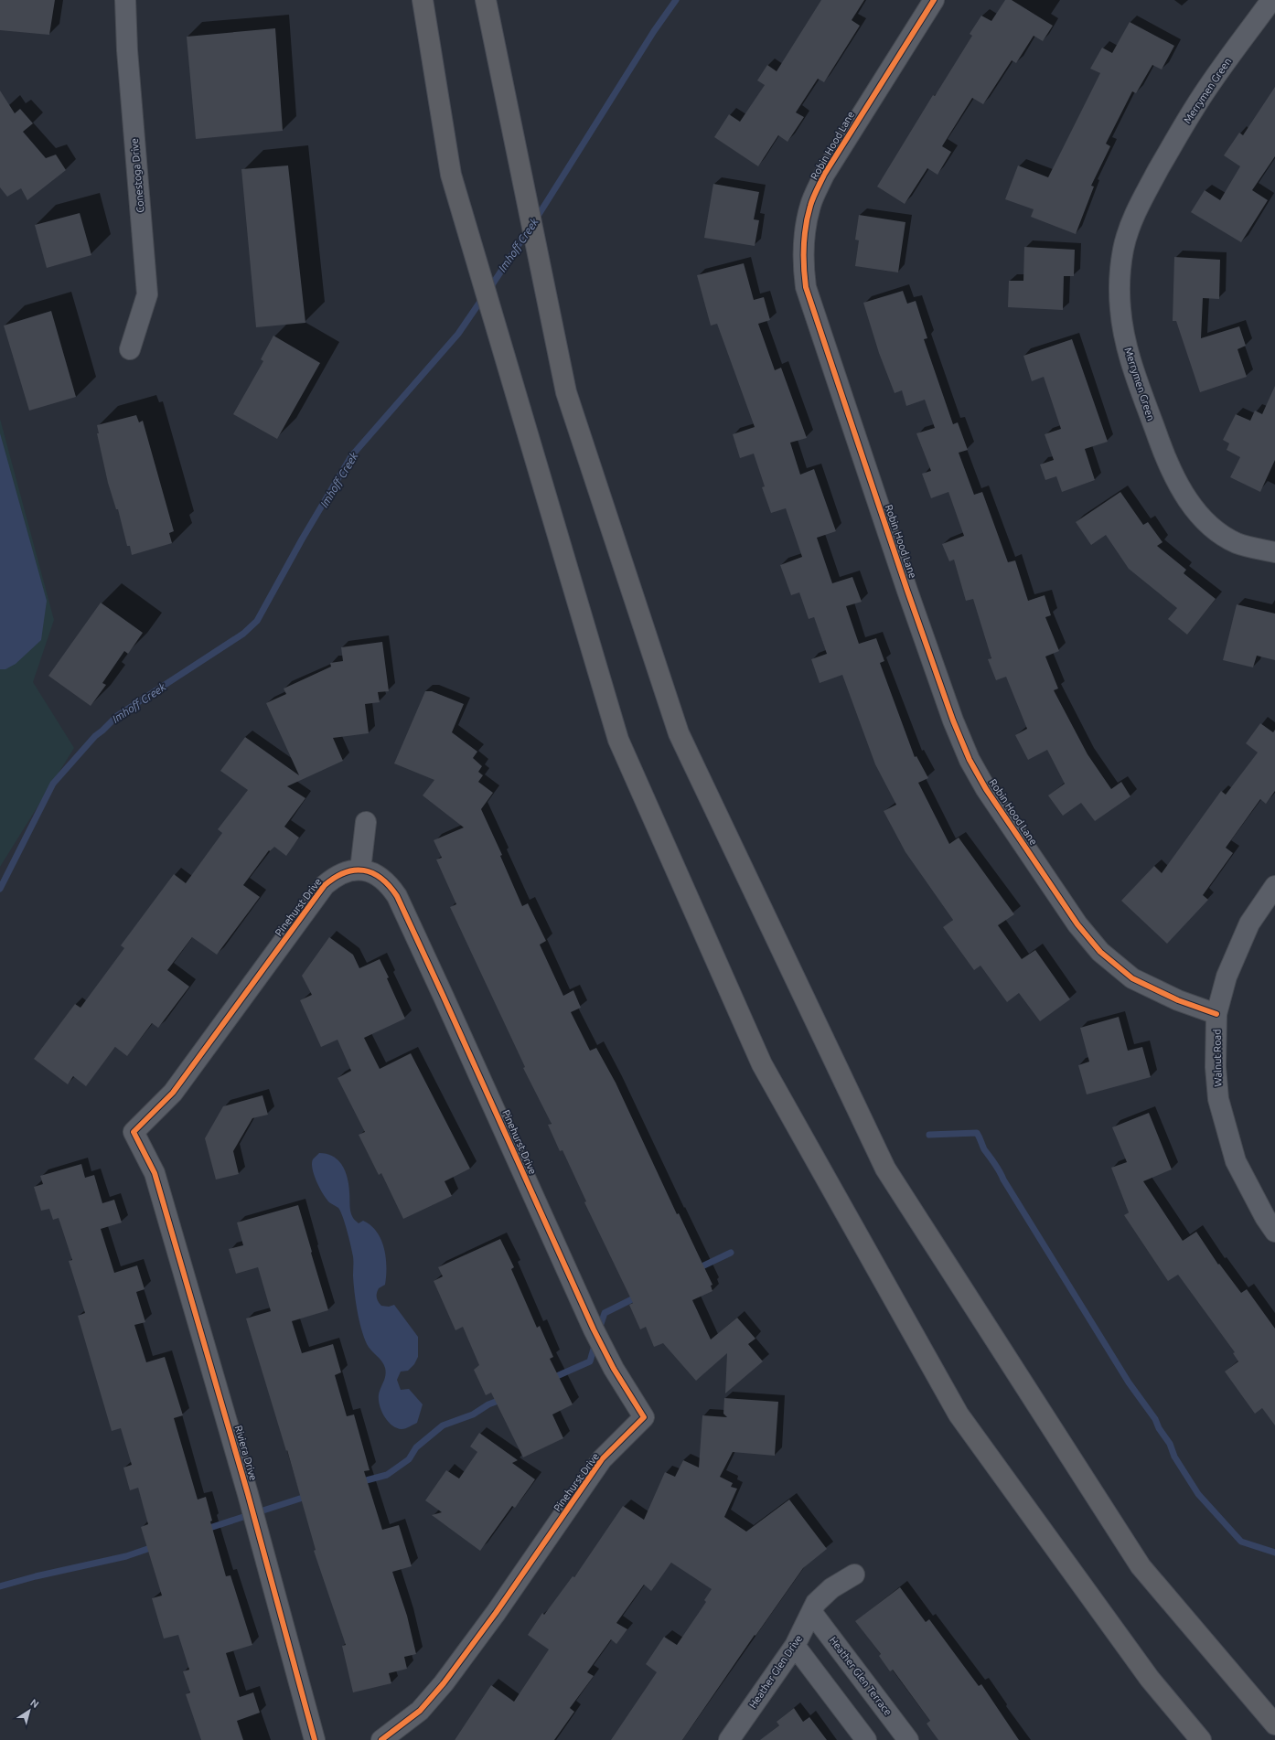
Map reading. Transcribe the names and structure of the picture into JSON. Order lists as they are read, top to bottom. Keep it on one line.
{"streets":{"street":["Merrymen Green","Robin Hood Lane","Conestoga Drive","Pinehurst Drive","Walnut Road","Riviera Drive","Heather Glen Drive","Heather Glen Terrace"]},"crossings":[["Robin Hood Lane","Walnut Road"],["Pinehurst Drive","Riviera Drive"],["Heather Glen Drive","Heather Glen Terrace"]],"water":["Imhoff Creek"],"north":"top right"}
